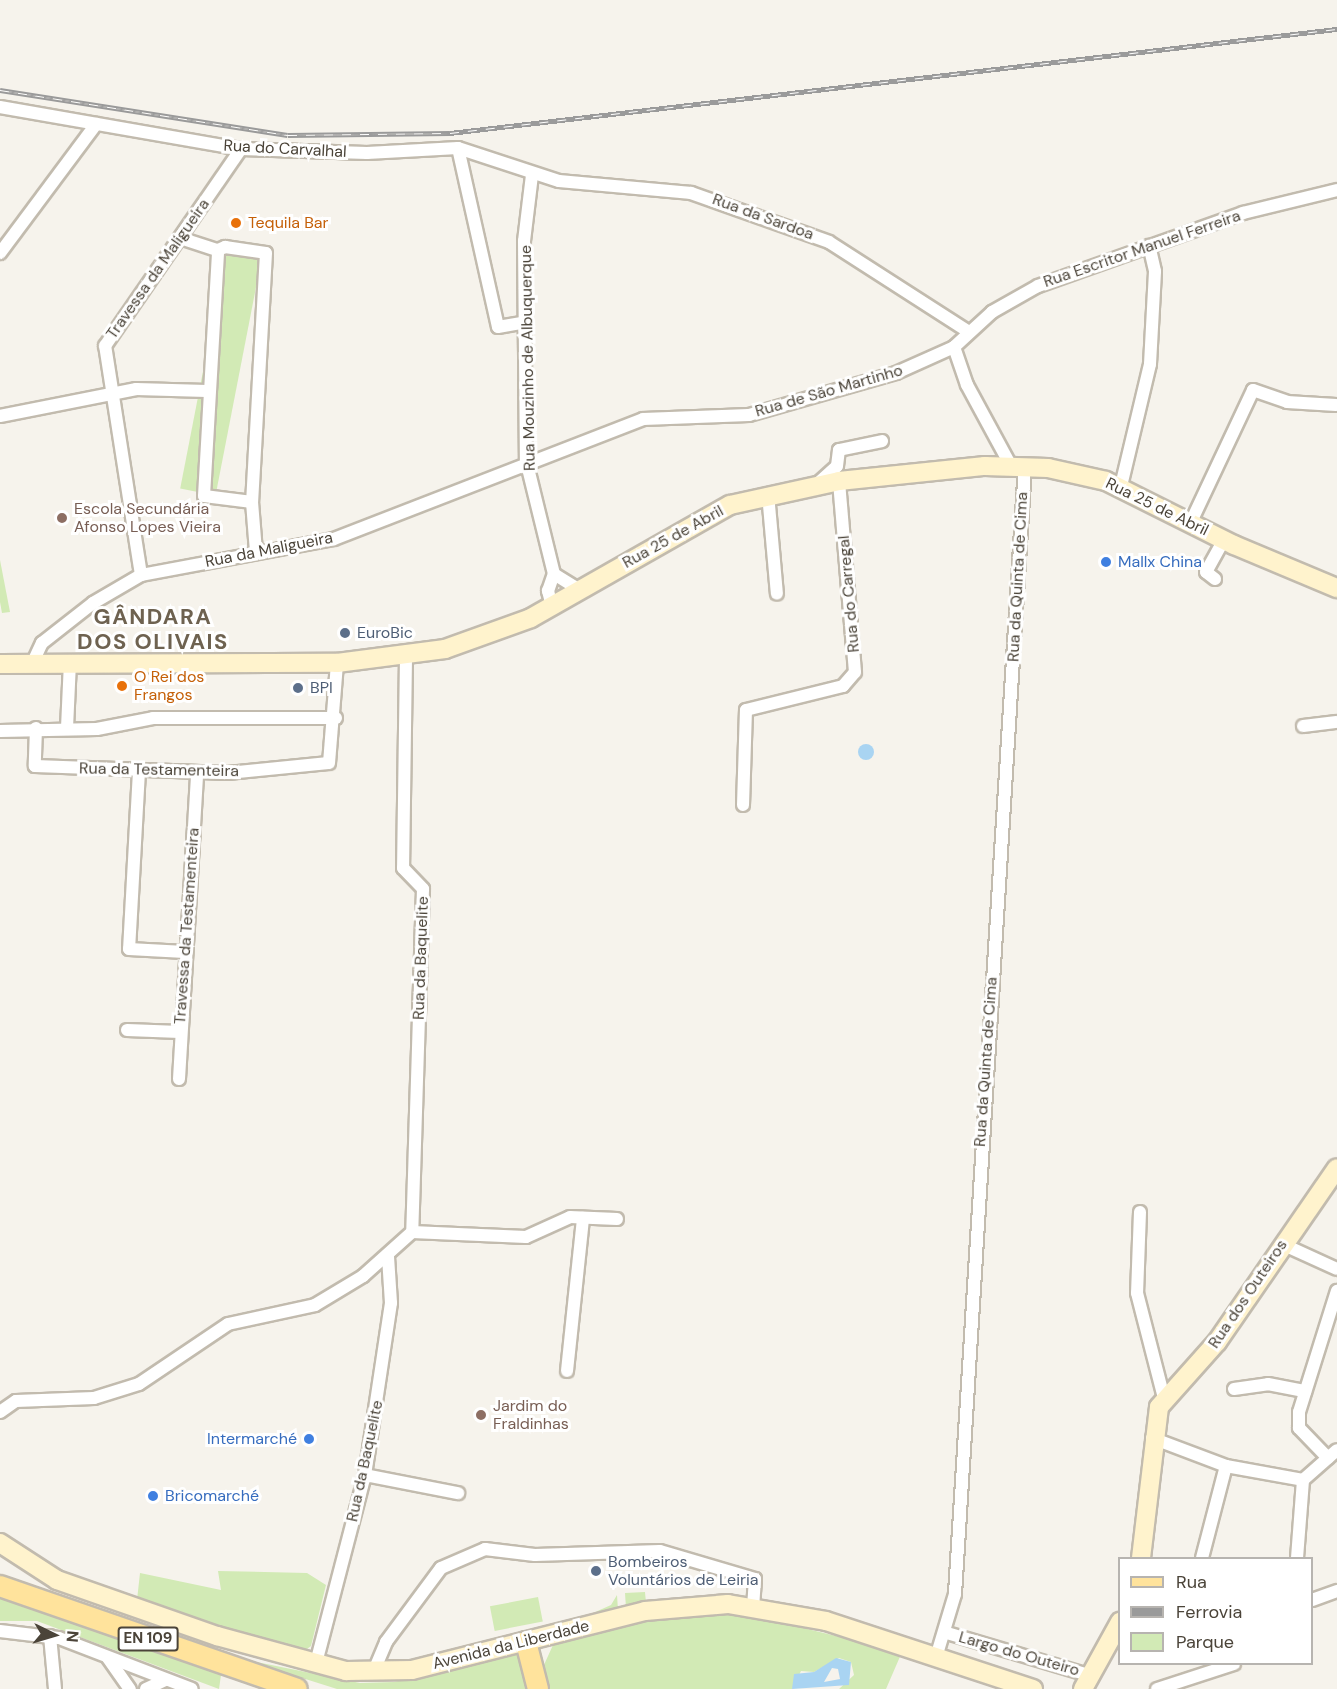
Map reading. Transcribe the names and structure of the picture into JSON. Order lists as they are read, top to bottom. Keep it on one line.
{"streets":{"main road":["EN 109"],"street":["Rua do Carvalhal","Rua da Sardoa","Rua Escritor Manuel Ferreira","Travessa da Maligueira","Rua Mouzinho de Albuquerque","Rua de São Martinho","Rua 25 de Abril","Rua da Maligueira","Rua da Quinta de Cima","Rua do Carregal","Rua da Testamenteira","Travessa da Testamenteira","Rua da Baquelite","Rua dos Outeiros","Avenida da Liberdade","Largo do Outeiro"]},"crossings":[["Rua do Carvalhal","Rua da Sardoa"],["Rua do Carvalhal","Travessa da Maligueira"],["Rua do Carvalhal","Rua Mouzinho de Albuquerque"],["Rua da Sardoa","Rua Escritor Manuel Ferreira"],["Rua da Sardoa","Rua Mouzinho de Albuquerque"],["Rua Escritor Manuel Ferreira","Rua de São Martinho"],["Travessa da Maligueira","Rua da Maligueira"],["Rua Mouzinho de Albuquerque","Rua de São Martinho"],["Rua Mouzinho de Albuquerque","Rua 25 de Abril"],["Rua Mouzinho de Albuquerque","Rua da Maligueira"],["Rua de São Martinho","Rua da Maligueira"],["Rua 25 de Abril","Rua da Maligueira"],["Rua 25 de Abril","Rua da Quinta de Cima"],["Rua 25 de Abril","Rua do Carregal"],["Rua 25 de Abril","Rua da Testamenteira"],["Rua 25 de Abril","Rua da Baquelite"],["Rua da Quinta de Cima","Avenida da Liberdade"],["Rua da Quinta de Cima","Largo do Outeiro"],["Rua da Testamenteira","Travessa da Testamenteira"],["Rua da Baquelite","Avenida da Liberdade"]],"districts":["GÂNDARA DOS OLIVAIS"],"places":["Tequila Bar","Escola Secundária Afonso Lopes Vieira","Mallx China","EuroBic","O Rei dos Frangos","BPI","Jardim do Fraldinhas","Intermarché","Bricomarché","Bombeiros Voluntários de Leiria"],"legend":["Rua","Ferrovia","Parque"],"north":"right"}
